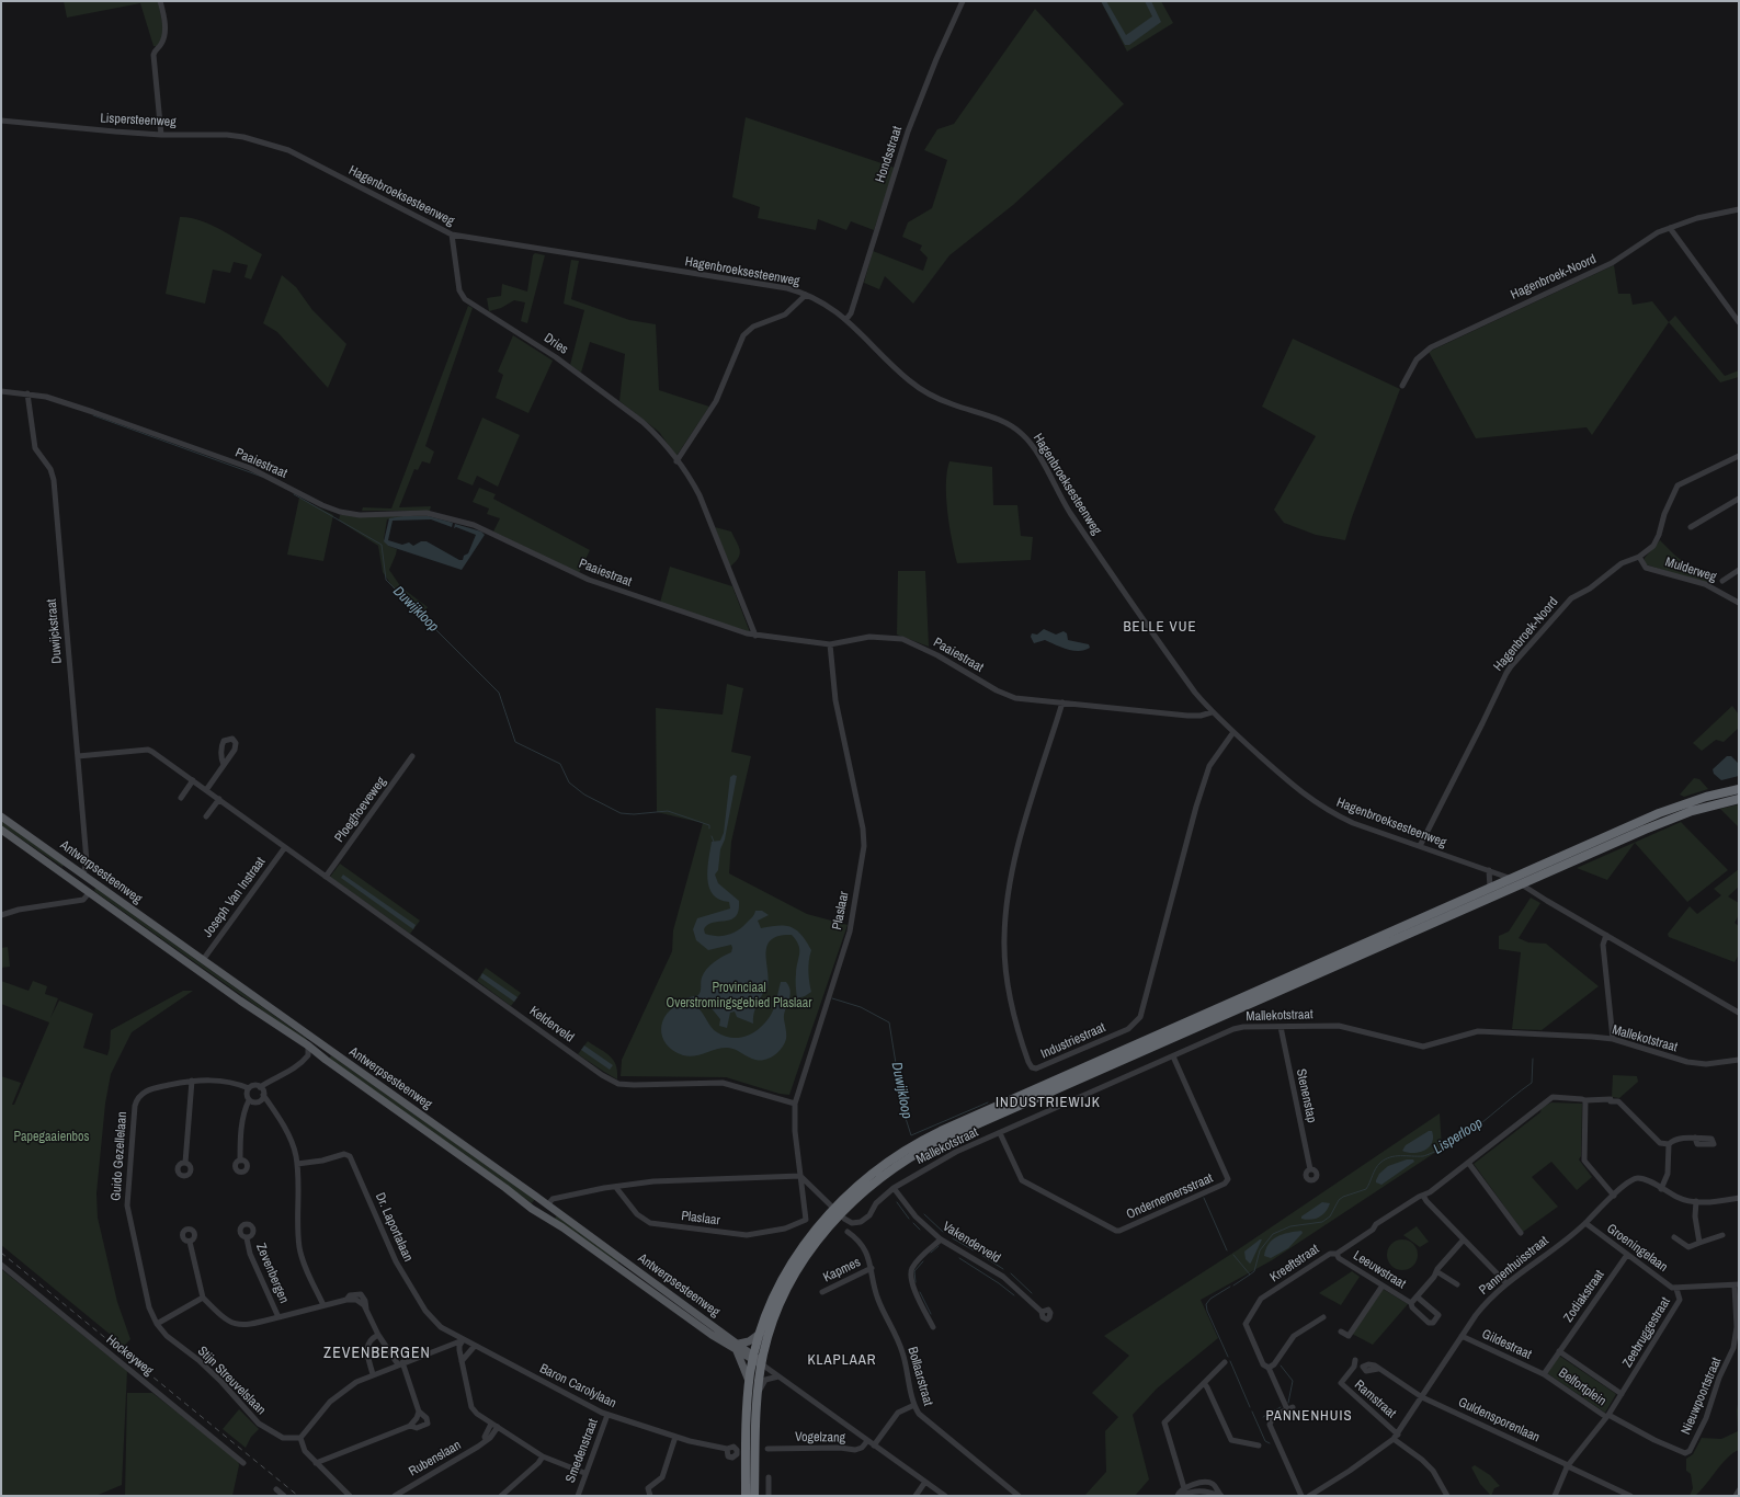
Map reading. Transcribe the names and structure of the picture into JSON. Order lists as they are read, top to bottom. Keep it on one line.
{"streets":{"main road":["Antwerpsesteenweg"],"street":["Lispersteenweg","Hondsstraat","Hagenbroeksesteenweg","Hagenbroek-Noord","Dries","Paaiestraat","Mulderweg","Duwijckstraat","Ploeghoeveweg","Joseph Van Instraat","Plaslaar","Mallekotstraat","Kelderveld","Industriestraat","Stenenstap","Guido Gezellelaan","Ondernemersstraat","Dr. Laportalaan","Vakenderveld","Groeningelaan","Kreeftstraat","Pannenhuisstraat","Kapmes","Leeuwstraat","Zevenbergen","Zodiakstraat","Zeebruggestraat","Gildestraat","Hockeyweg","Bollaarstraat","Stijn Streuvelslaan","Baron Carolylaan","Belfortplein","Nieuwpoortstraat","Ramstraat","Guldensporenlaan","Vogelzang","Smedenstraat","Rubenslaan"]},"crossings":[["Lispersteenweg","Hagenbroeksesteenweg"],["Hondsstraat","Hagenbroeksesteenweg"],["Hagenbroeksesteenweg","Hagenbroek-Noord"],["Hagenbroeksesteenweg","Dries"],["Hagenbroeksesteenweg","Paaiestraat"],["Hagenbroeksesteenweg","Industriestraat"],["Hagenbroek-Noord","Mulderweg"],["Dries","Paaiestraat"],["Paaiestraat","Duwijckstraat"],["Paaiestraat","Plaslaar"],["Paaiestraat","Industriestraat"],["Duwijckstraat","Antwerpsesteenweg"],["Ploeghoeveweg","Kelderveld"],["Antwerpsesteenweg","Joseph Van Instraat"],["Antwerpsesteenweg","Guido Gezellelaan"],["Antwerpsesteenweg","Vogelzang"],["Plaslaar","Kelderveld"],["Mallekotstraat","Stenenstap"],["Mallekotstraat","Ondernemersstraat"],["Mallekotstraat","Vakenderveld"],["Guido Gezellelaan","Stijn Streuvelslaan"],["Dr. Laportalaan","Baron Carolylaan"],["Groeningelaan","Pannenhuisstraat"],["Groeningelaan","Zodiakstraat"],["Groeningelaan","Zeebruggestraat"],["Kreeftstraat","Leeuwstraat"],["Pannenhuisstraat","Gildestraat"],["Pannenhuisstraat","Ramstraat"],["Pannenhuisstraat","Guldensporenlaan"],["Kapmes","Bollaarstraat"],["Zodiakstraat","Belfortplein"],["Zeebruggestraat","Belfortplein"],["Zeebruggestraat","Nieuwpoortstraat"],["Zeebruggestraat","Guldensporenlaan"],["Gildestraat","Belfortplein"],["Baron Carolylaan","Smedenstraat"],["Belfortplein","Nieuwpoortstraat"]],"districts":["BELLE VUE","INDUSTRIEWIJK","ZEVENBERGEN","KLAPLAAR","PANNENHUIS"],"water":["Duwijkloop","Lisperloop"],"parks":["Provinciaal Overstromingsgebied Plaslaar","Papegaaienbos"]}
